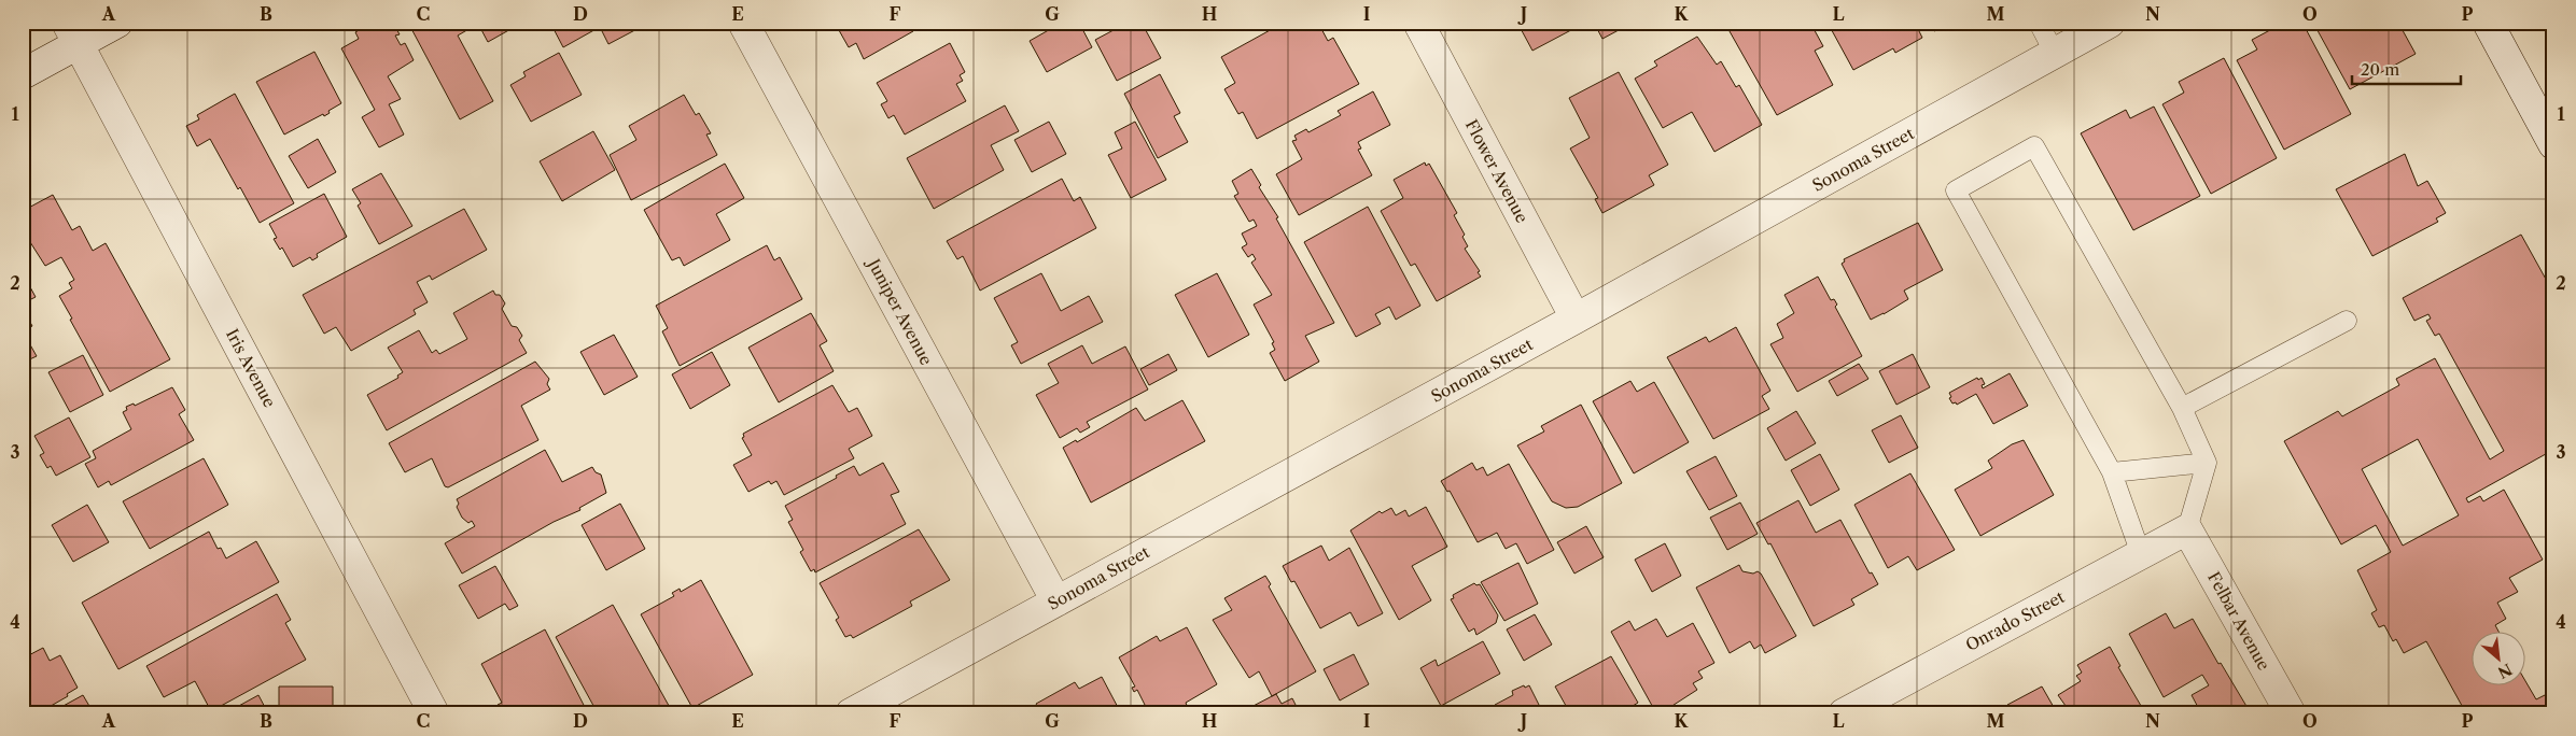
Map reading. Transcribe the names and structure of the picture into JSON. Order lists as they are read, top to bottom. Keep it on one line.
{"streets":{"street":["Sonoma Street","Flower Avenue","Juniper Avenue","Iris Avenue","Onrado Street","Felbar Avenue"]},"crossings":[["Sonoma Street","Flower Avenue"],["Sonoma Street","Juniper Avenue"],["Onrado Street","Felbar Avenue"]],"scale_bar":"20 m","north":"bottom right","grid":{"columns":["A","B","C","D","E","F","G","H","I","J","K","L","M","N","O","P"],"rows":["1","2","3","4"]}}
